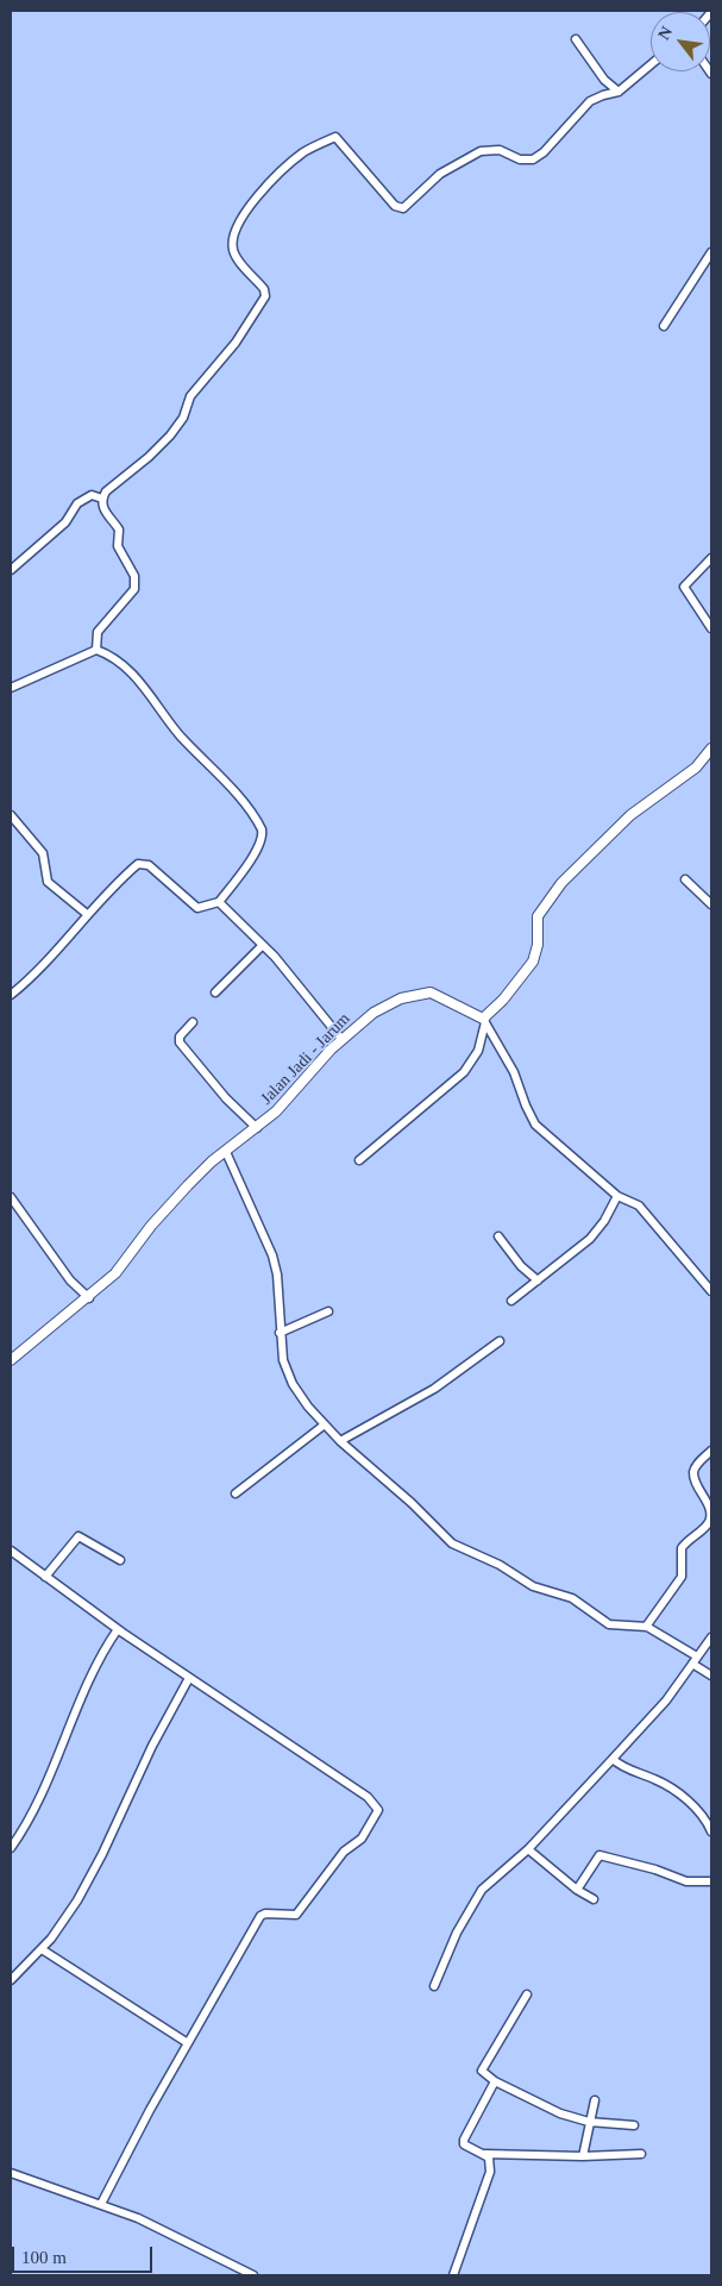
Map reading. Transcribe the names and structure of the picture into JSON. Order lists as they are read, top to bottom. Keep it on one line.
{"streets":{"street":["Jalan Jadi - Jarum"]},"scale_bar":"100 m","north":"top left"}
